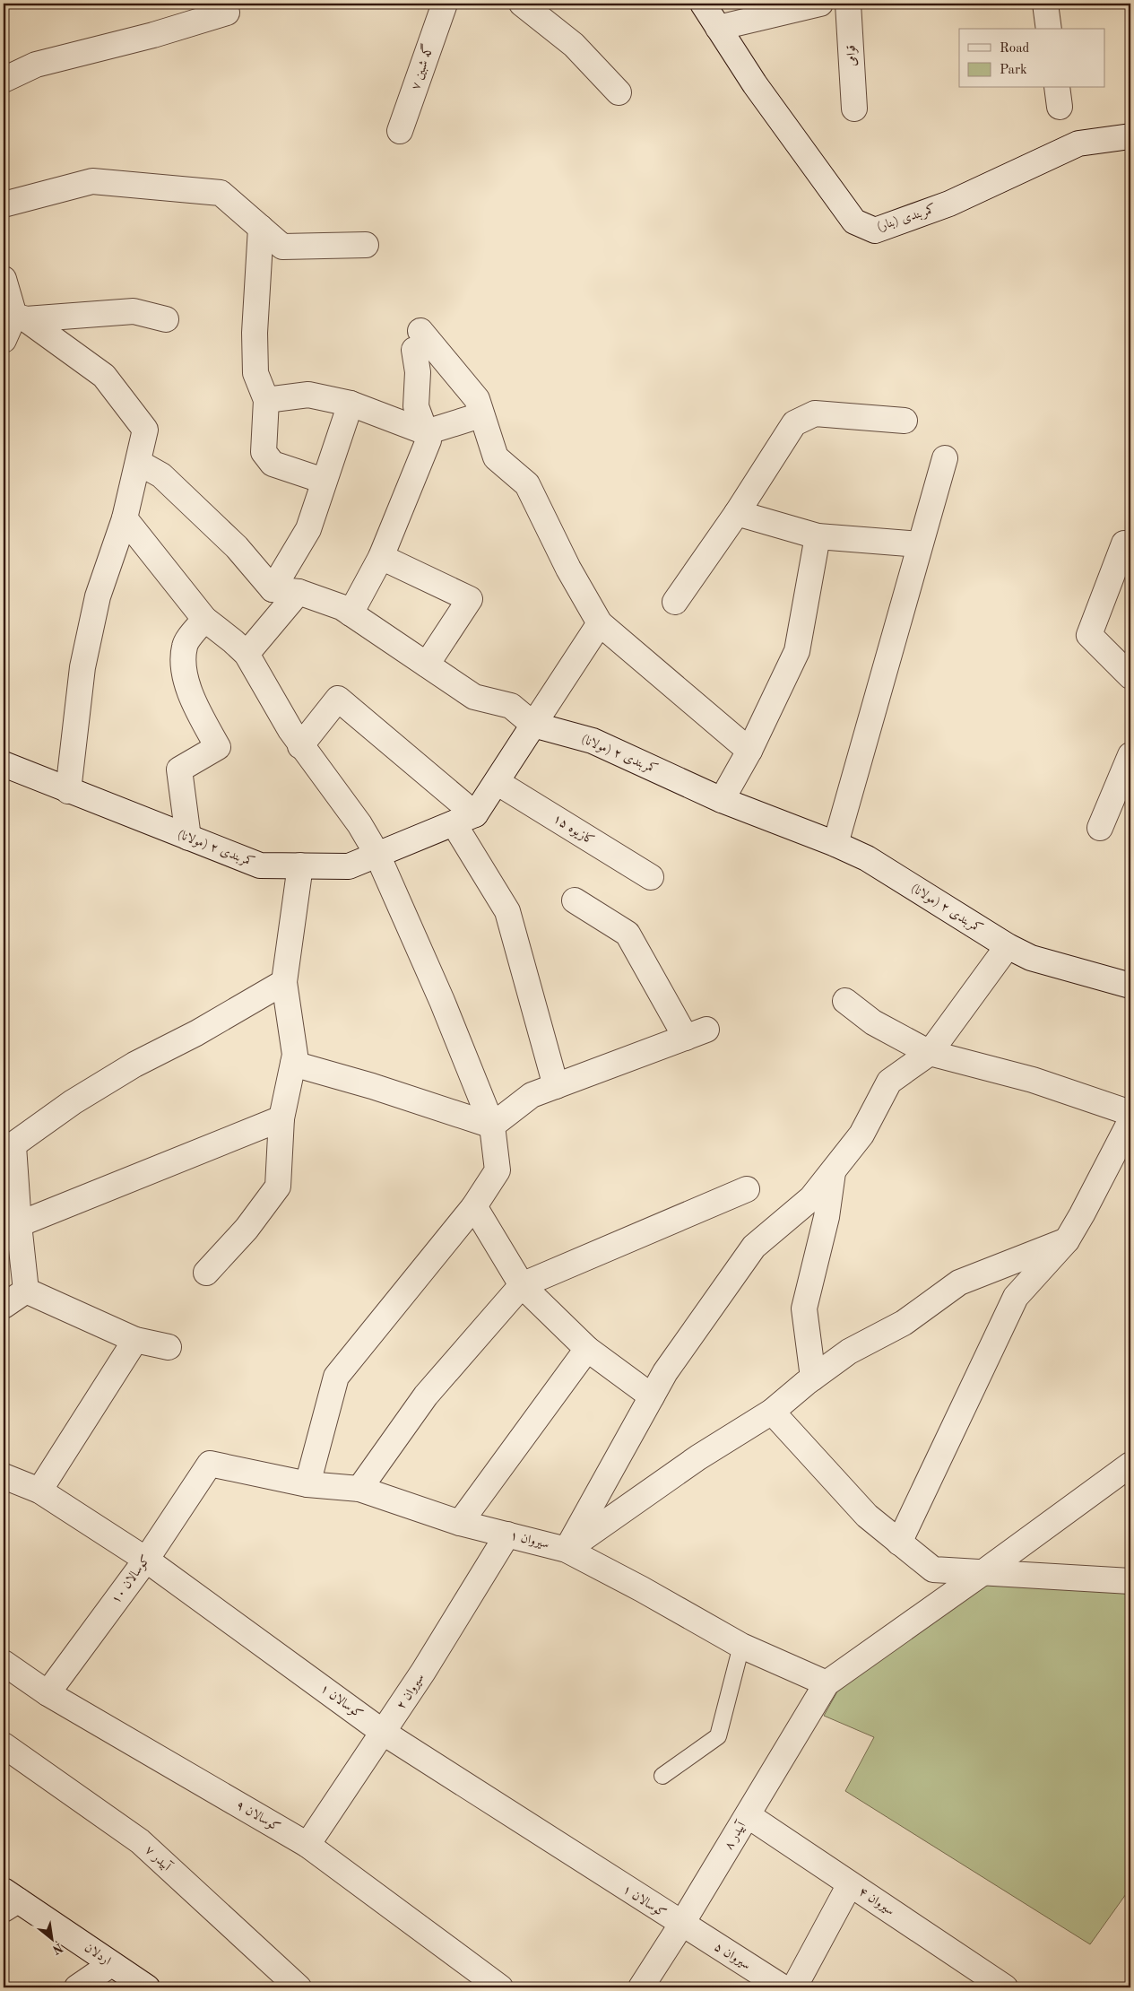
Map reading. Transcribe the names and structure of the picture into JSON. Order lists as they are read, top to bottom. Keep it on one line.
{"streets":{"street":["قوامی","گه شبین ۷","کمربندی (بنار)","کمربندی ۲ (مولانا)","کازیوه ۱۵","سیروان ۱","کوسالان ۱۰","سیروان ۲","کوسالان ۱","کوسالان ۹","آبیدر ۸","آبیدر ۷","سیروان ۴","اردلان","سیروان ۵"]},"crossings":[["سیروان ۱","کوسالان ۱۰"],["سیروان ۱","سیروان ۲"],["سیروان ۱","آبیدر ۸"],["کوسالان ۱۰","کوسالان ۱"],["کوسالان ۱۰","کوسالان ۹"],["سیروان ۲","کوسالان ۱"],["سیروان ۲","کوسالان ۹"],["کوسالان ۱","آبیدر ۸"],["کوسالان ۱","سیروان ۵"],["آبیدر ۸","سیروان ۴"],["آبیدر ۸","سیروان ۵"]],"legend":["Road","Park"],"north":"bottom right"}
